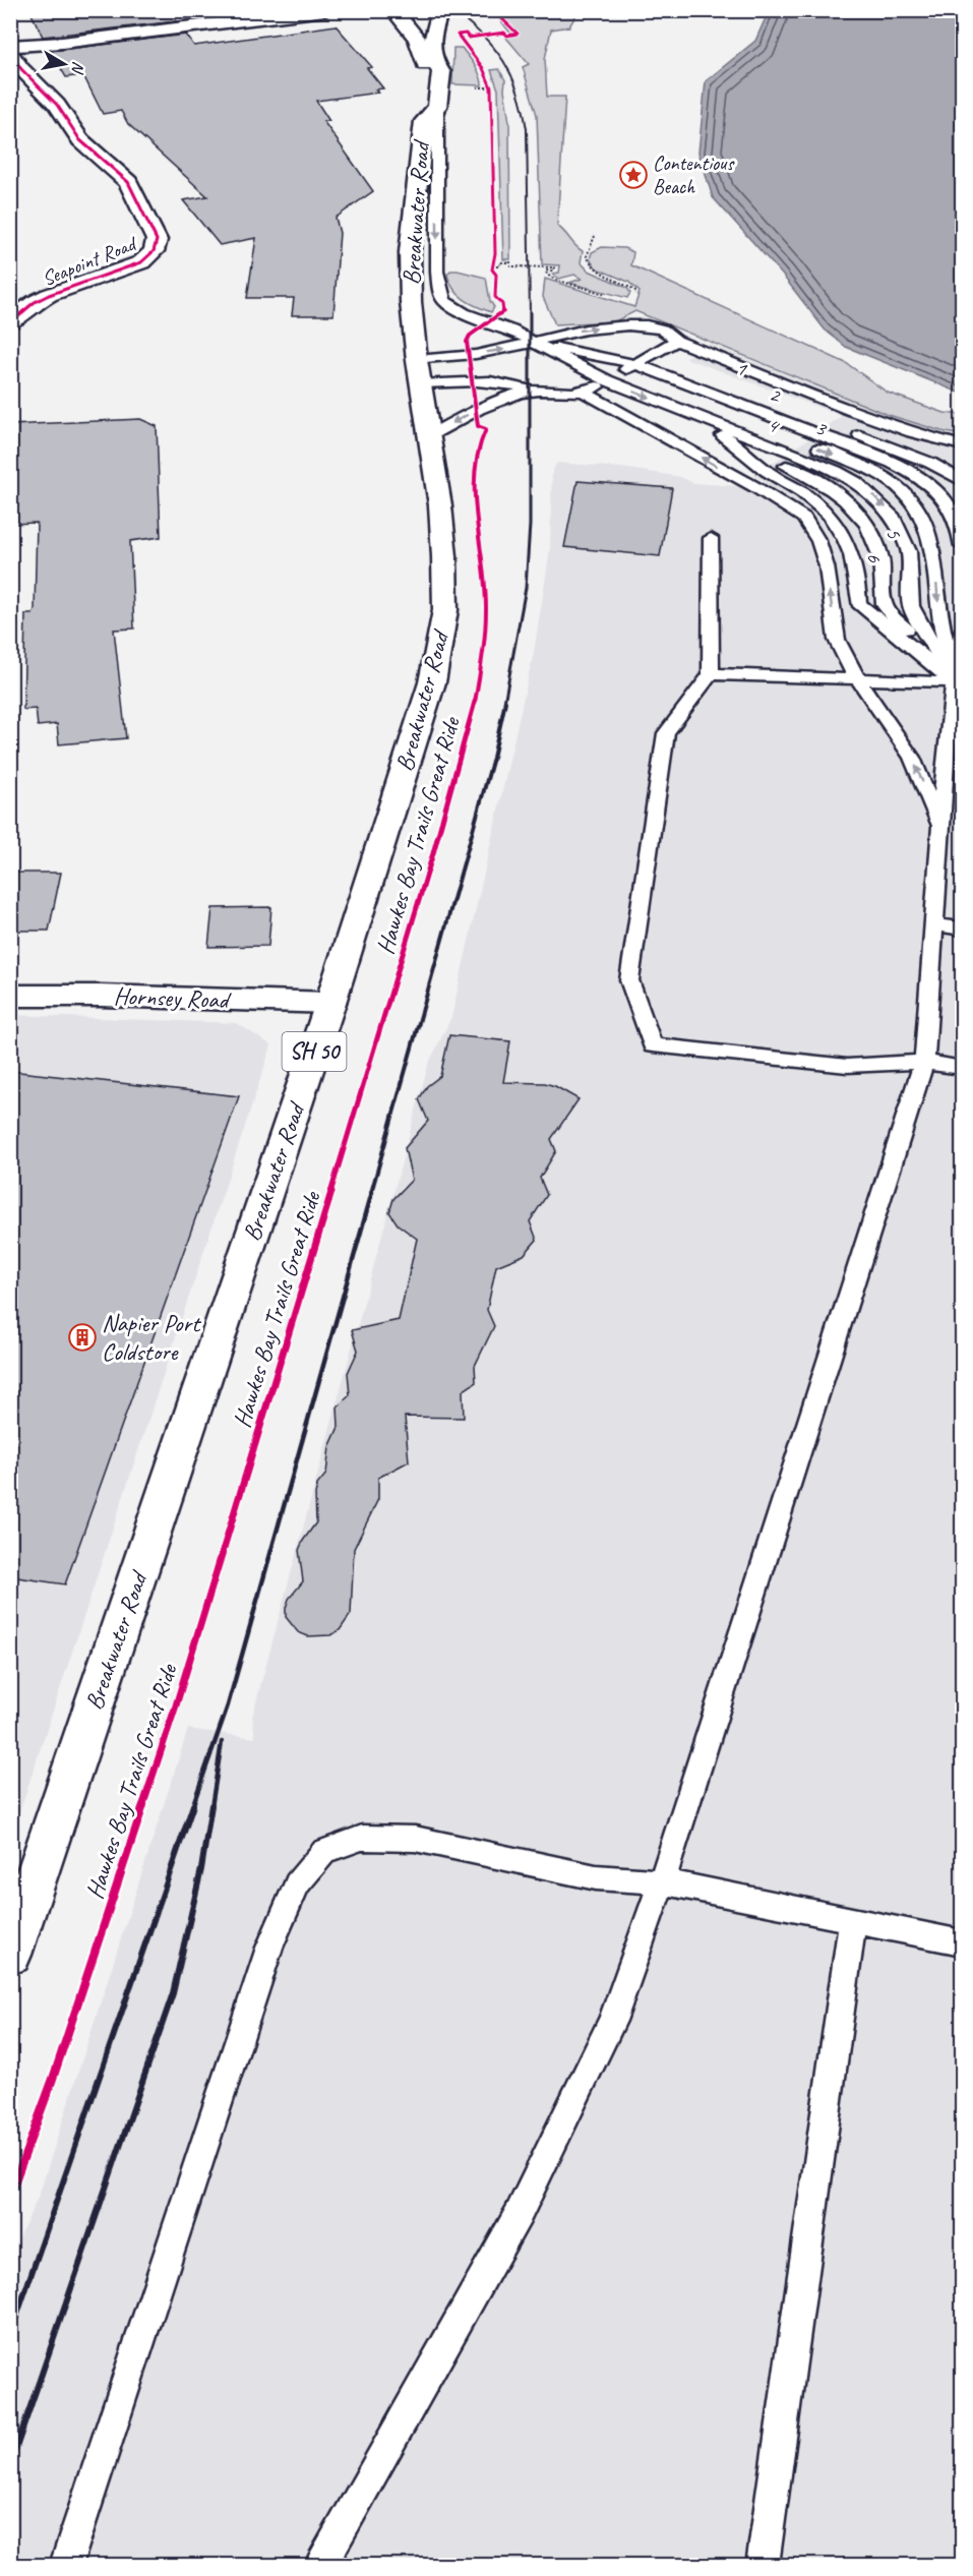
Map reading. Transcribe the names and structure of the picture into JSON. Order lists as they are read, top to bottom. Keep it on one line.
{"streets":{"main road":["Breakwater Road","Seapoint Road","Hornsey Road","SH 50"],"lane":["1","2","4","3","5","6"],"cycle path":["Hawkes Bay Trails Great Ride"]},"crossings":[["Breakwater Road","Hornsey Road"],["Breakwater Road","SH 50"],["1","2"],["1","4"],["1","3"],["2","4"],["2","3"],["4","3"],["4","5"],["4","6"],["3","5"],["3","6"],["5","6"]],"places":{"place":["Contentious Beach"],"building":["Napier Port Coldstore"]},"north":"right"}
